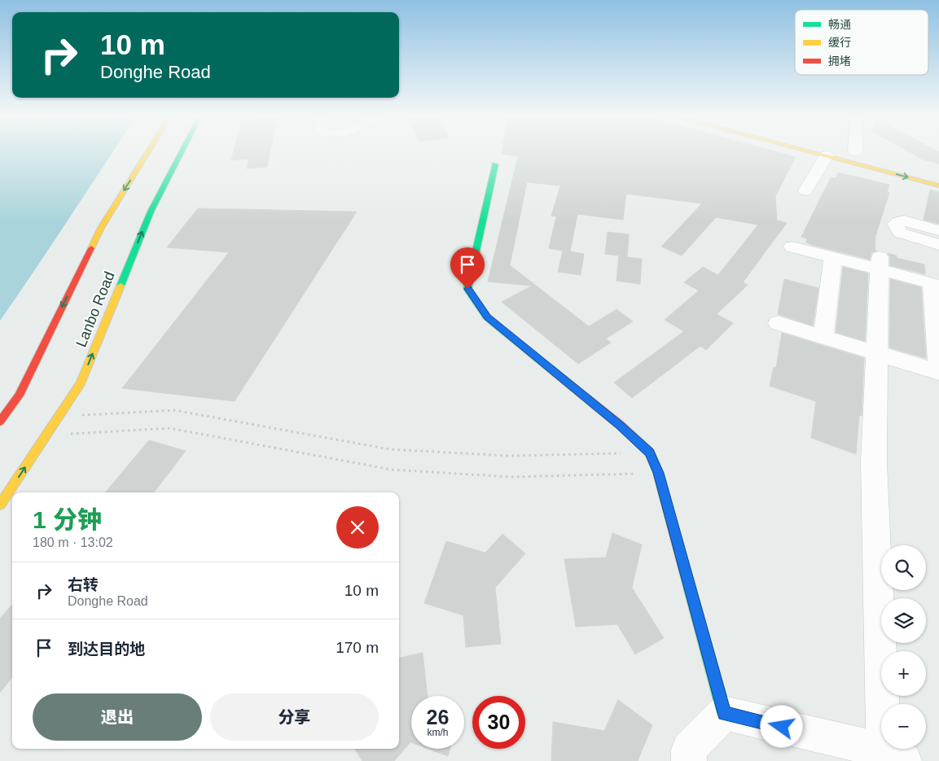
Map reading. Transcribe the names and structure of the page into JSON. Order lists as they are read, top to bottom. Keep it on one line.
{"streets":{"street":["Lanbo Road"]},"legend":["畅通","缓行","拥堵"],"page":{"turn":["10 m","Donghe Road"],"heading":["1 分钟","180 m · 13:02"],"map_buttons":["+","−"],"list":[{"name":"右转","note":"Donghe Road","value":"10 m"},{"name":"到达目的地","value":"170 m"}],"buttons":["退出","分享"],"speed":"26 km/h","limit":"30"}}
